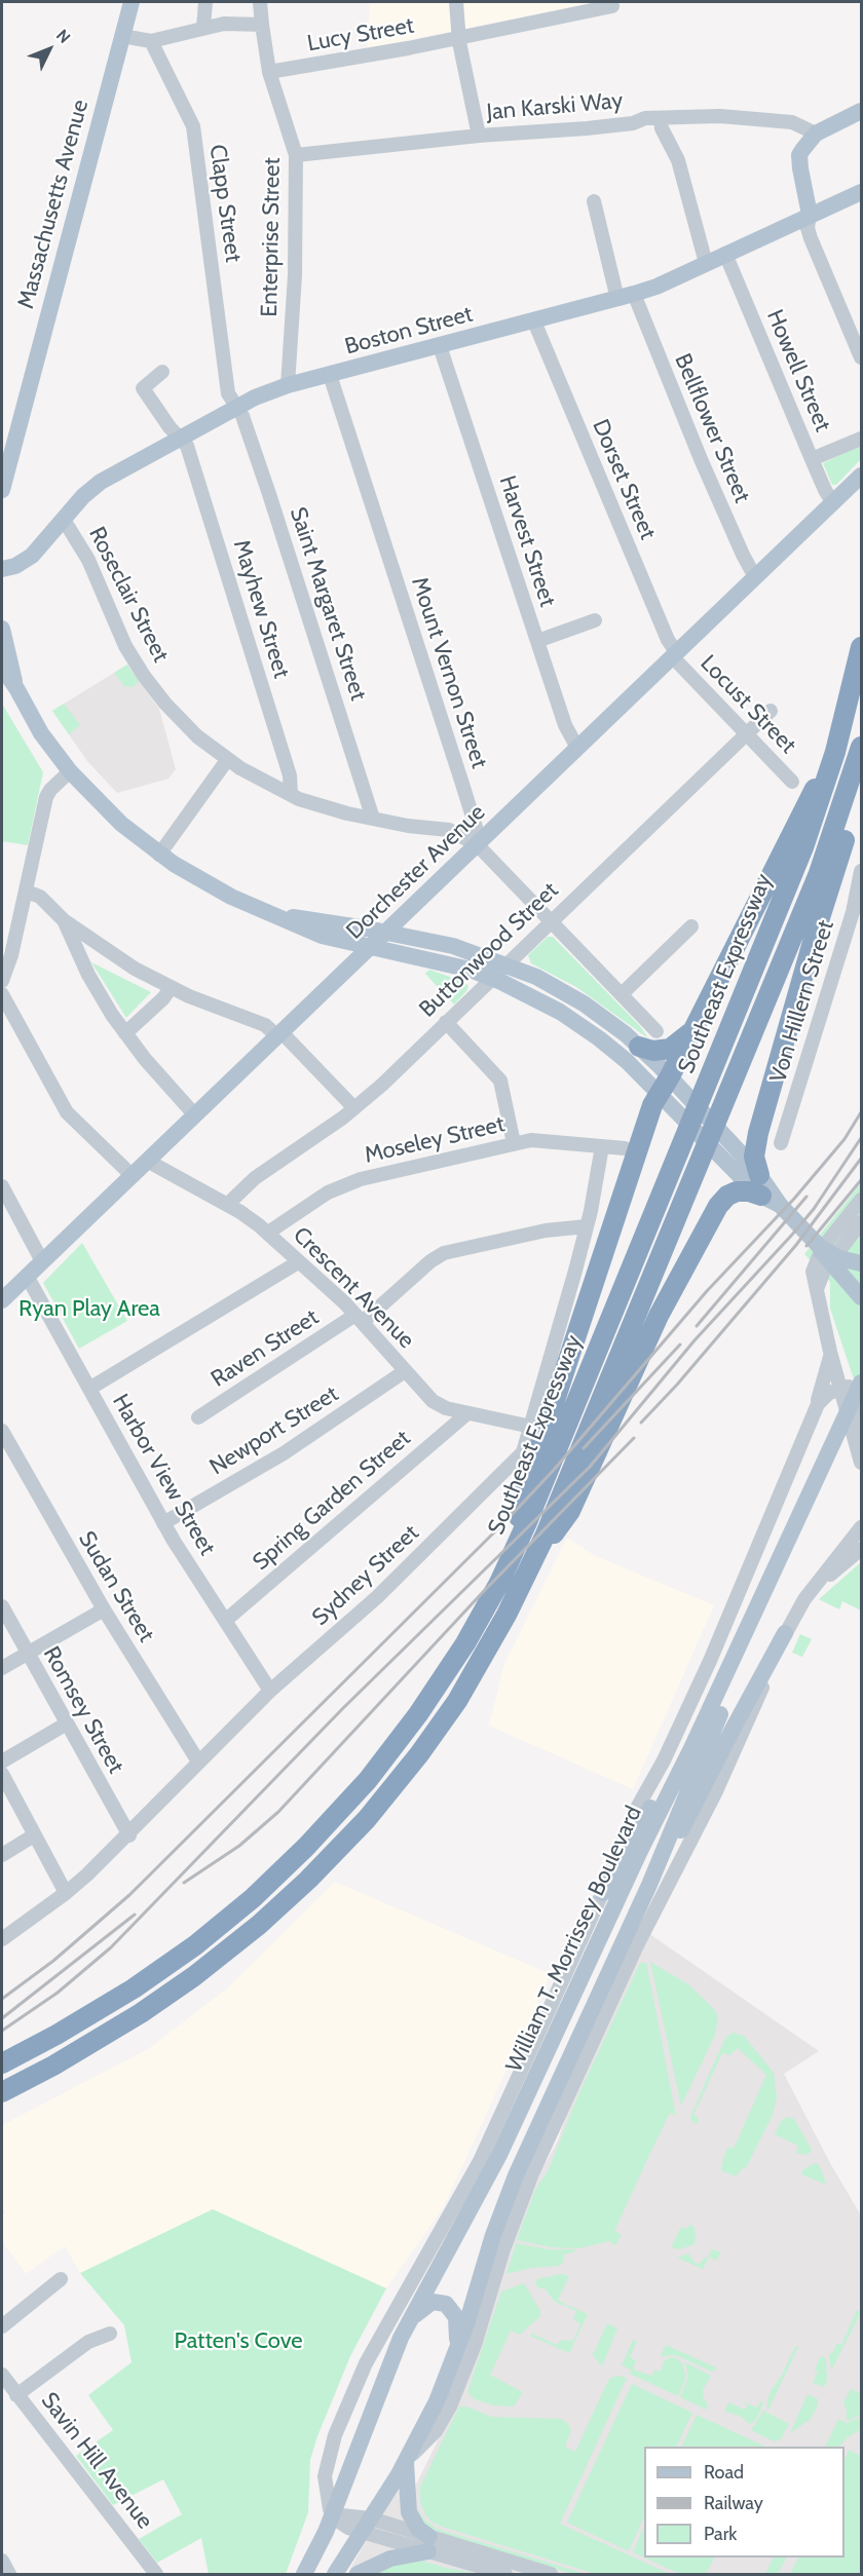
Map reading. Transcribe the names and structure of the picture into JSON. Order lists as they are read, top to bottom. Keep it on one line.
{"streets":{"highway":["Southeast Expressway"],"main road":["Massachusetts Avenue","Boston Street","Dorchester Avenue","William T. Morrissey Boulevard"],"street":["Lucy Street","Jan Karski Way","Clapp Street","Enterprise Street","Howell Street","Bellflower Street","Dorset Street","Harvest Street","Roseclair Street","Saint Margaret Street","Mayhew Street","Mount Vernon Street","Locust Street","Buttonwood Street","Von Hillern Street","Moseley Street","Crescent Avenue","Raven Street","Newport Street","Harbor View Street","Spring Garden Street","Sydney Street","Sudan Street","Romsey Street","Savin Hill Avenue"]},"crossings":[["Lucy Street","Enterprise Street"],["Jan Karski Way","Enterprise Street"],["Clapp Street","Boston Street"],["Clapp Street","Saint Margaret Street"],["Enterprise Street","Boston Street"],["Boston Street","Howell Street"],["Boston Street","Bellflower Street"],["Boston Street","Dorset Street"],["Boston Street","Harvest Street"],["Boston Street","Roseclair Street"],["Boston Street","Saint Margaret Street"],["Boston Street","Mayhew Street"],["Boston Street","Mount Vernon Street"],["Howell Street","Dorchester Avenue"],["Bellflower Street","Dorchester Avenue"],["Dorset Street","Locust Street"],["Dorset Street","Dorchester Avenue"],["Harvest Street","Dorchester Avenue"],["Roseclair Street","Saint Margaret Street"],["Roseclair Street","Mayhew Street"],["Roseclair Street","Mount Vernon Street"],["Roseclair Street","Dorchester Avenue"],["Mount Vernon Street","Dorchester Avenue"],["Locust Street","Dorchester Avenue"],["Locust Street","Buttonwood Street"],["Dorchester Avenue","Crescent Avenue"],["Dorchester Avenue","Harbor View Street"],["Buttonwood Street","Crescent Avenue"],["Moseley Street","Crescent Avenue"],["Moseley Street","Sydney Street"],["Crescent Avenue","Raven Street"],["Crescent Avenue","Newport Street"],["Crescent Avenue","Spring Garden Street"],["Crescent Avenue","Sydney Street"],["Raven Street","Sydney Street"],["Newport Street","Harbor View Street"],["Harbor View Street","Spring Garden Street"],["Harbor View Street","Sydney Street"],["Sydney Street","Sudan Street"],["Sydney Street","Romsey Street"]],"parks":["Ryan Play Area","Patten's Cove"],"legend":["Road","Railway","Park"],"north":"top right"}
